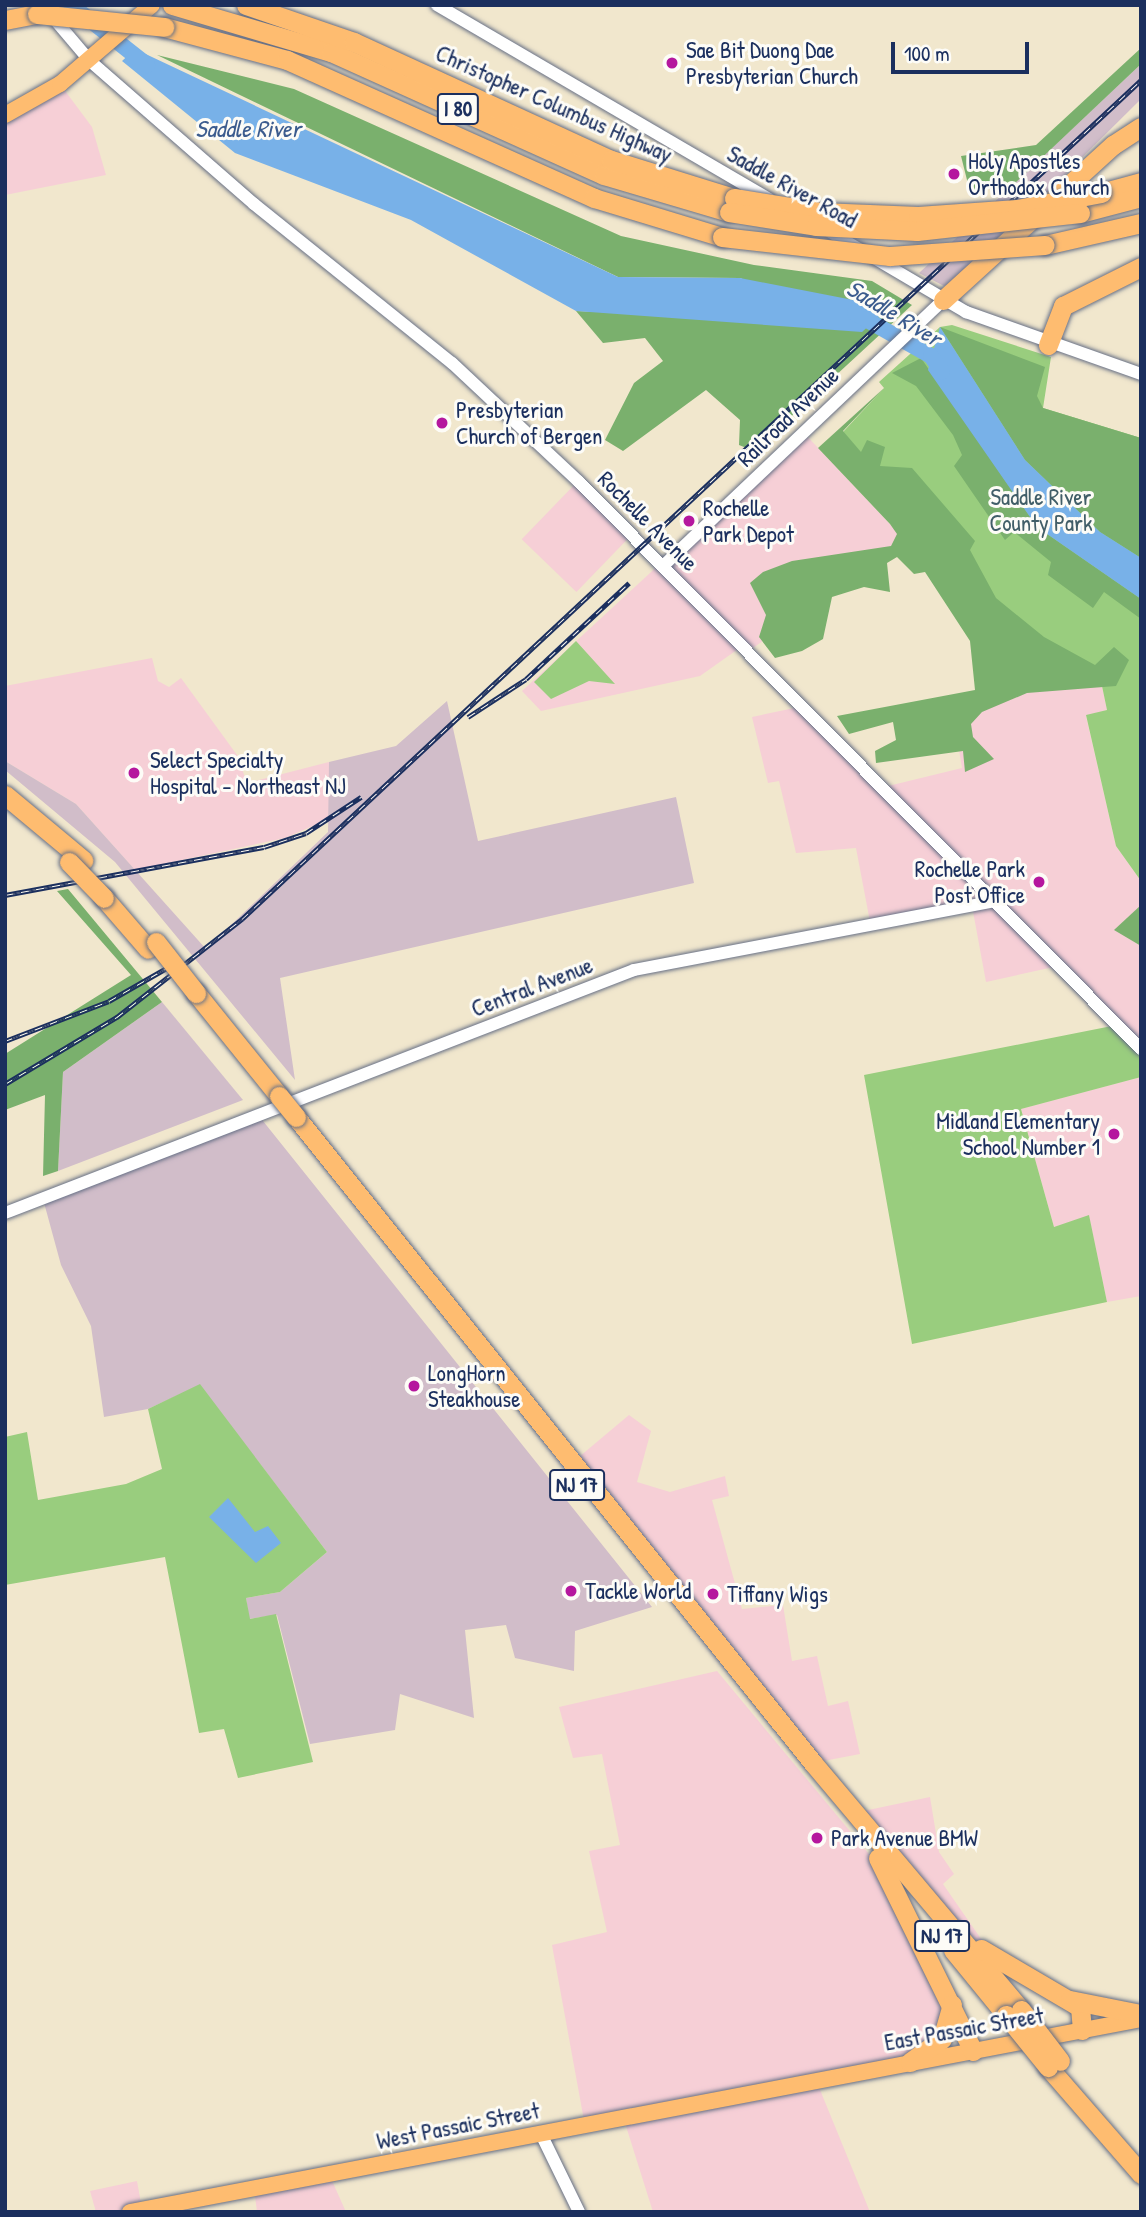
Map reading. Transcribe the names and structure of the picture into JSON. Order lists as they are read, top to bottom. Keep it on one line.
{"streets":{"highway":["Christopher Columbus Highway","I 80","NJ 17"],"main road":["East Passaic Street","West Passaic Street"],"street":["Saddle River Road","Railroad Avenue","Rochelle Avenue","Central Avenue"]},"crossings":[["I 80","Rochelle Avenue"],["Saddle River Road","Railroad Avenue"],["Railroad Avenue","Rochelle Avenue"],["Rochelle Avenue","Central Avenue"],["East Passaic Street","West Passaic Street"]],"water":["Saddle River"],"parks":["Saddle River County Park"],"places":["Sae Bit Duong Dae Presbyterian Church","Holy Apostles Orthodox Church","Presbyterian Church of Bergen","Rochelle Park Depot","Select Specialty Hospital - Northeast NJ","Rochelle Park Post Office","Midland Elementary School Number 1","LongHorn Steakhouse","Tackle World","Tiffany Wigs","Park Avenue BMW"],"scale_bar":"100 m"}
